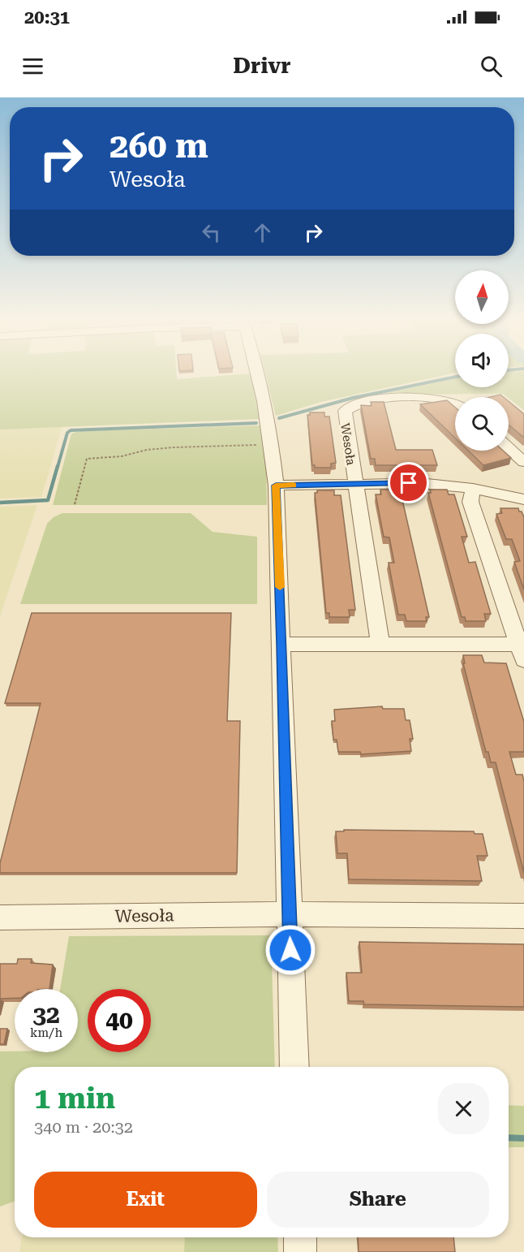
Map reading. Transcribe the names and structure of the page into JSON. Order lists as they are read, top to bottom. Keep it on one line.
{"streets":{"street":["Wesoła"]},"north":"top","page":{"status":"20:31","header":"Drivr","turn":["260 m","Wesoła"],"speed":"32 km/h","limit":"40","heading":["1 min","340 m · 20:32"],"buttons":["Exit","Share"]}}
